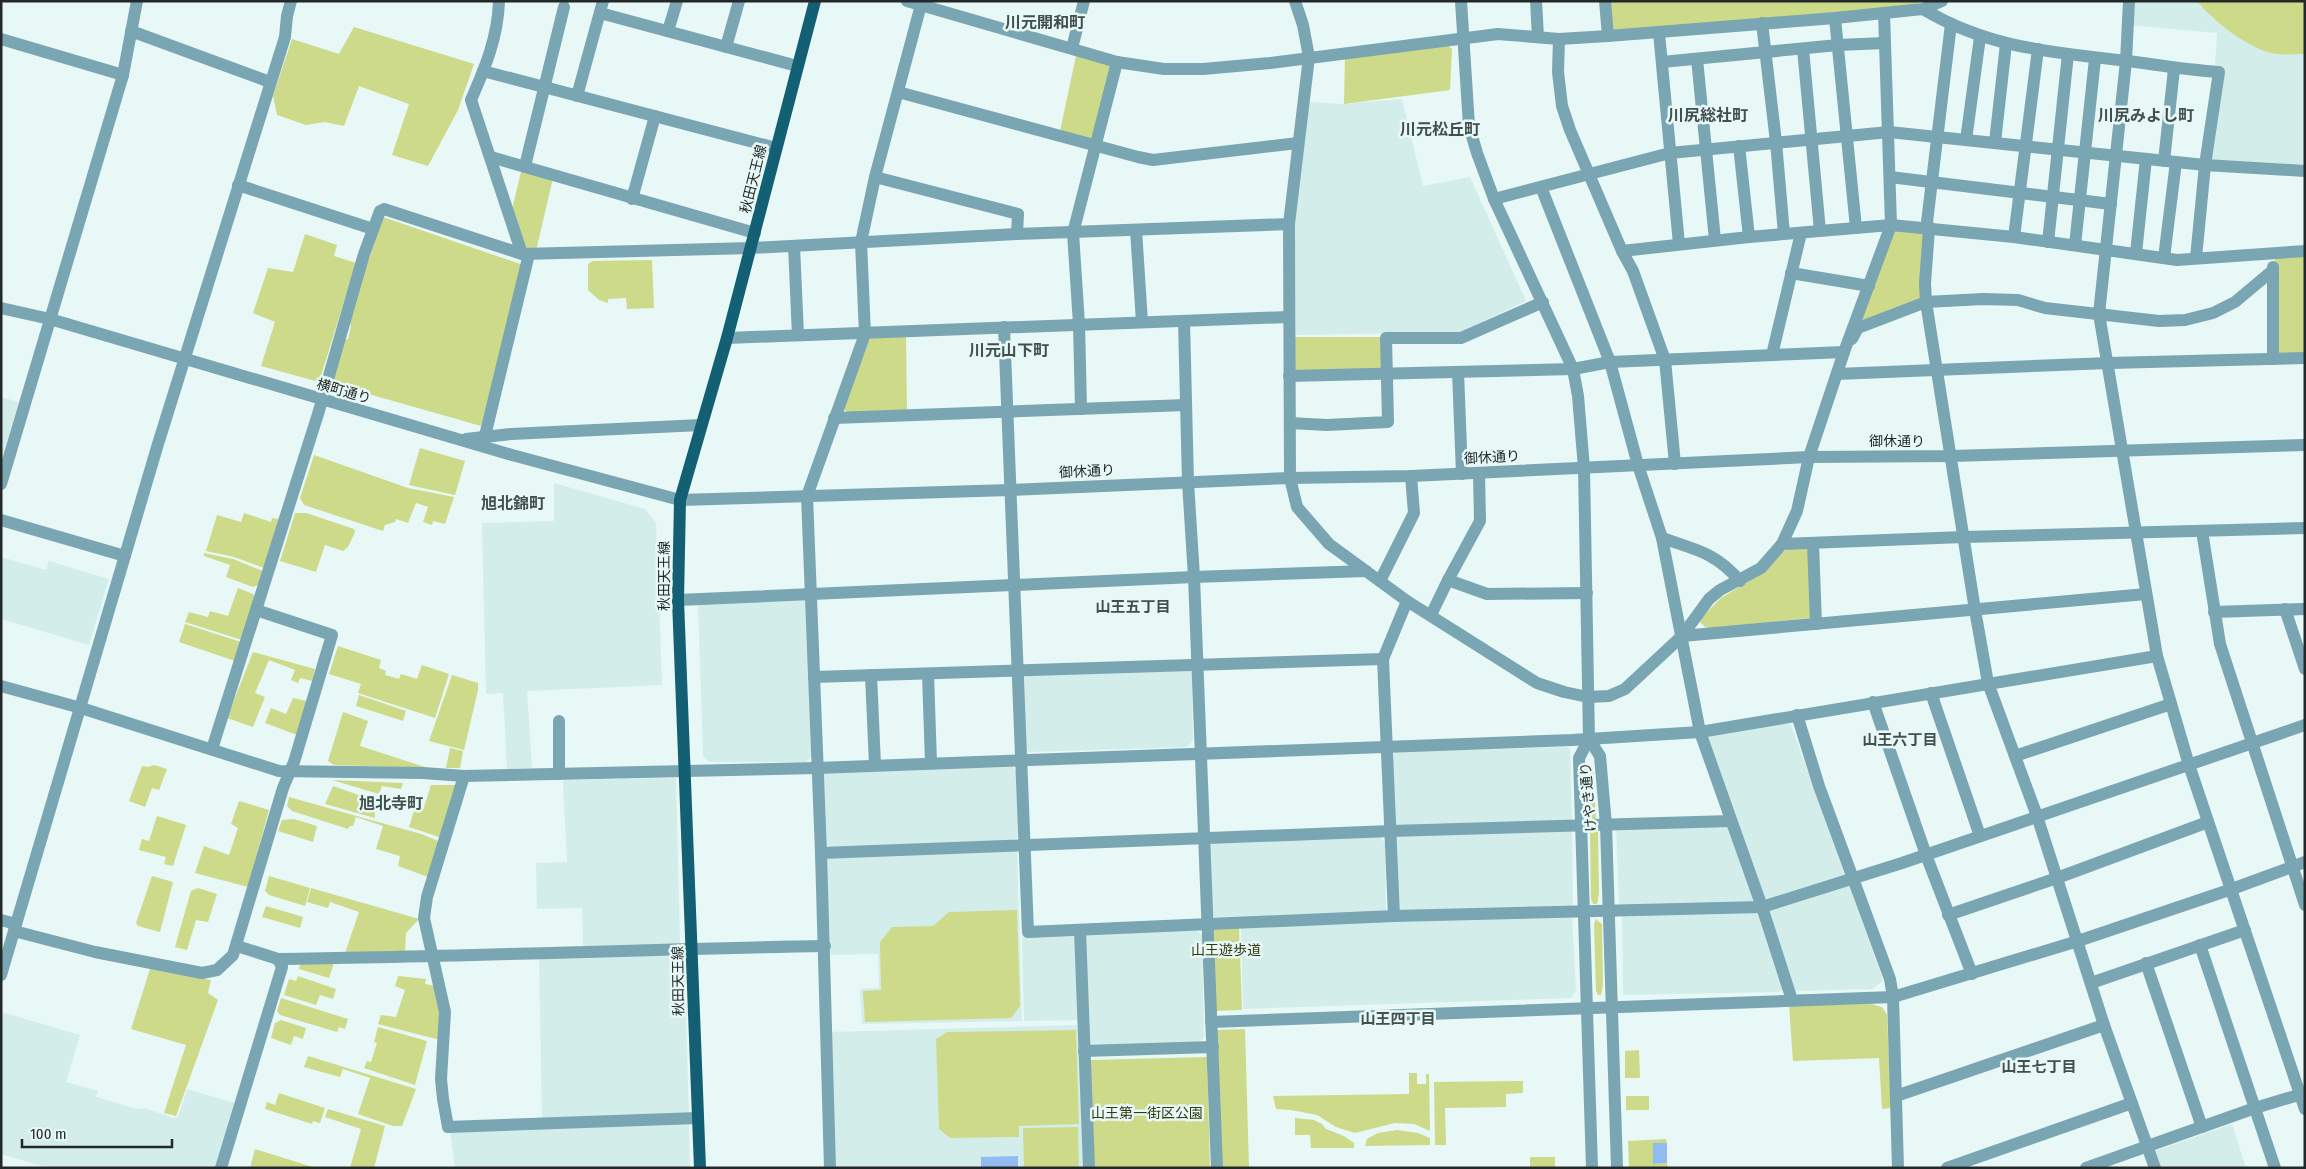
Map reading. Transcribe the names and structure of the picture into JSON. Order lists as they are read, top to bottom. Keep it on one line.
{"streets":{"main road":["秋田天王線"],"street":["横町通り","御休通り","けやき通り"]},"crossings":[["秋田天王線","横町通り"],["秋田天王線","御休通り"],["横町通り","御休通り"]],"districts":["川元開和町","川尻総社町","川尻みよし町","川元松丘町","川元山下町","旭北錦町","山王五丁目","山王六丁目","旭北寺町","山王四丁目","山王七丁目"],"parks":["山王遊歩道","山王第一街区公園"],"scale_bar":"100 m"}
